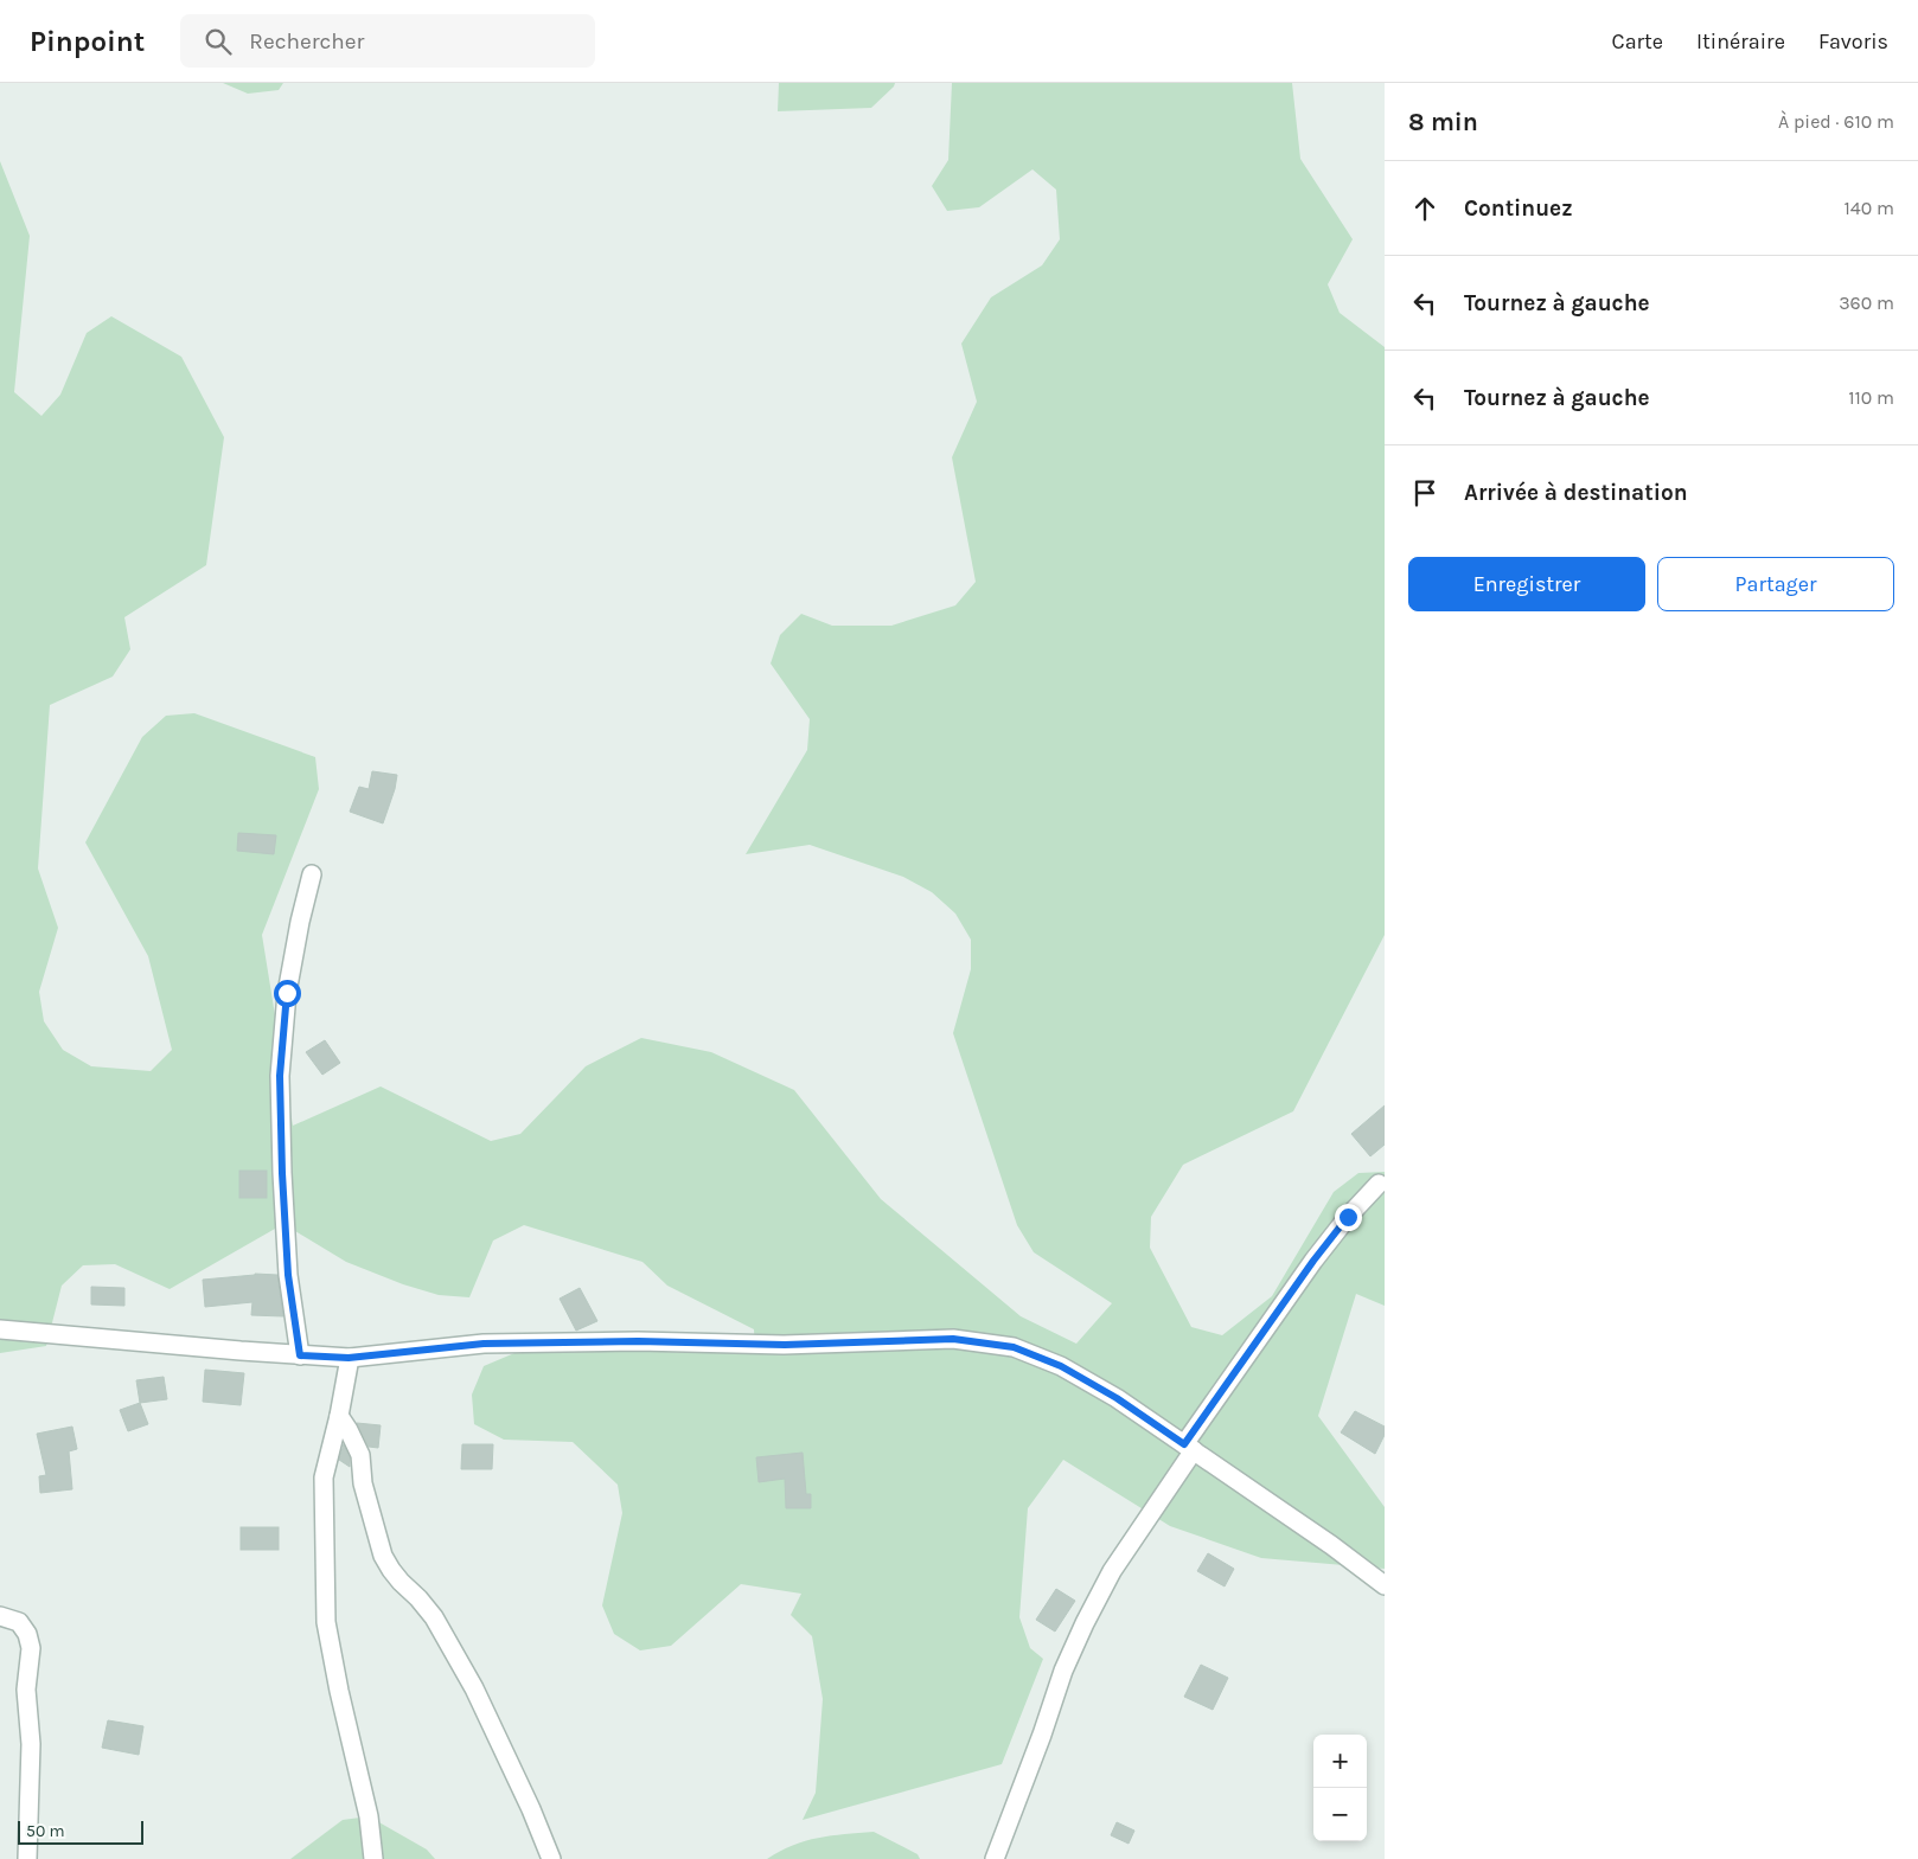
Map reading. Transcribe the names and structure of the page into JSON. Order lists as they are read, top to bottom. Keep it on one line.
{"scale_bar":"50 m","page":{"header":"Pinpoint","search":"Rechercher","nav":["Carte","Itinéraire","Favoris"],"heading":["8 min","À pied · 610 m"],"list":[["Continuez","140 m"],["Tournez à gauche","360 m"],["Tournez à gauche","110 m"],"Arrivée à destination"],"buttons":["Enregistrer","Partager"],"map_buttons":["+","−"],"scale":"50 m"}}
